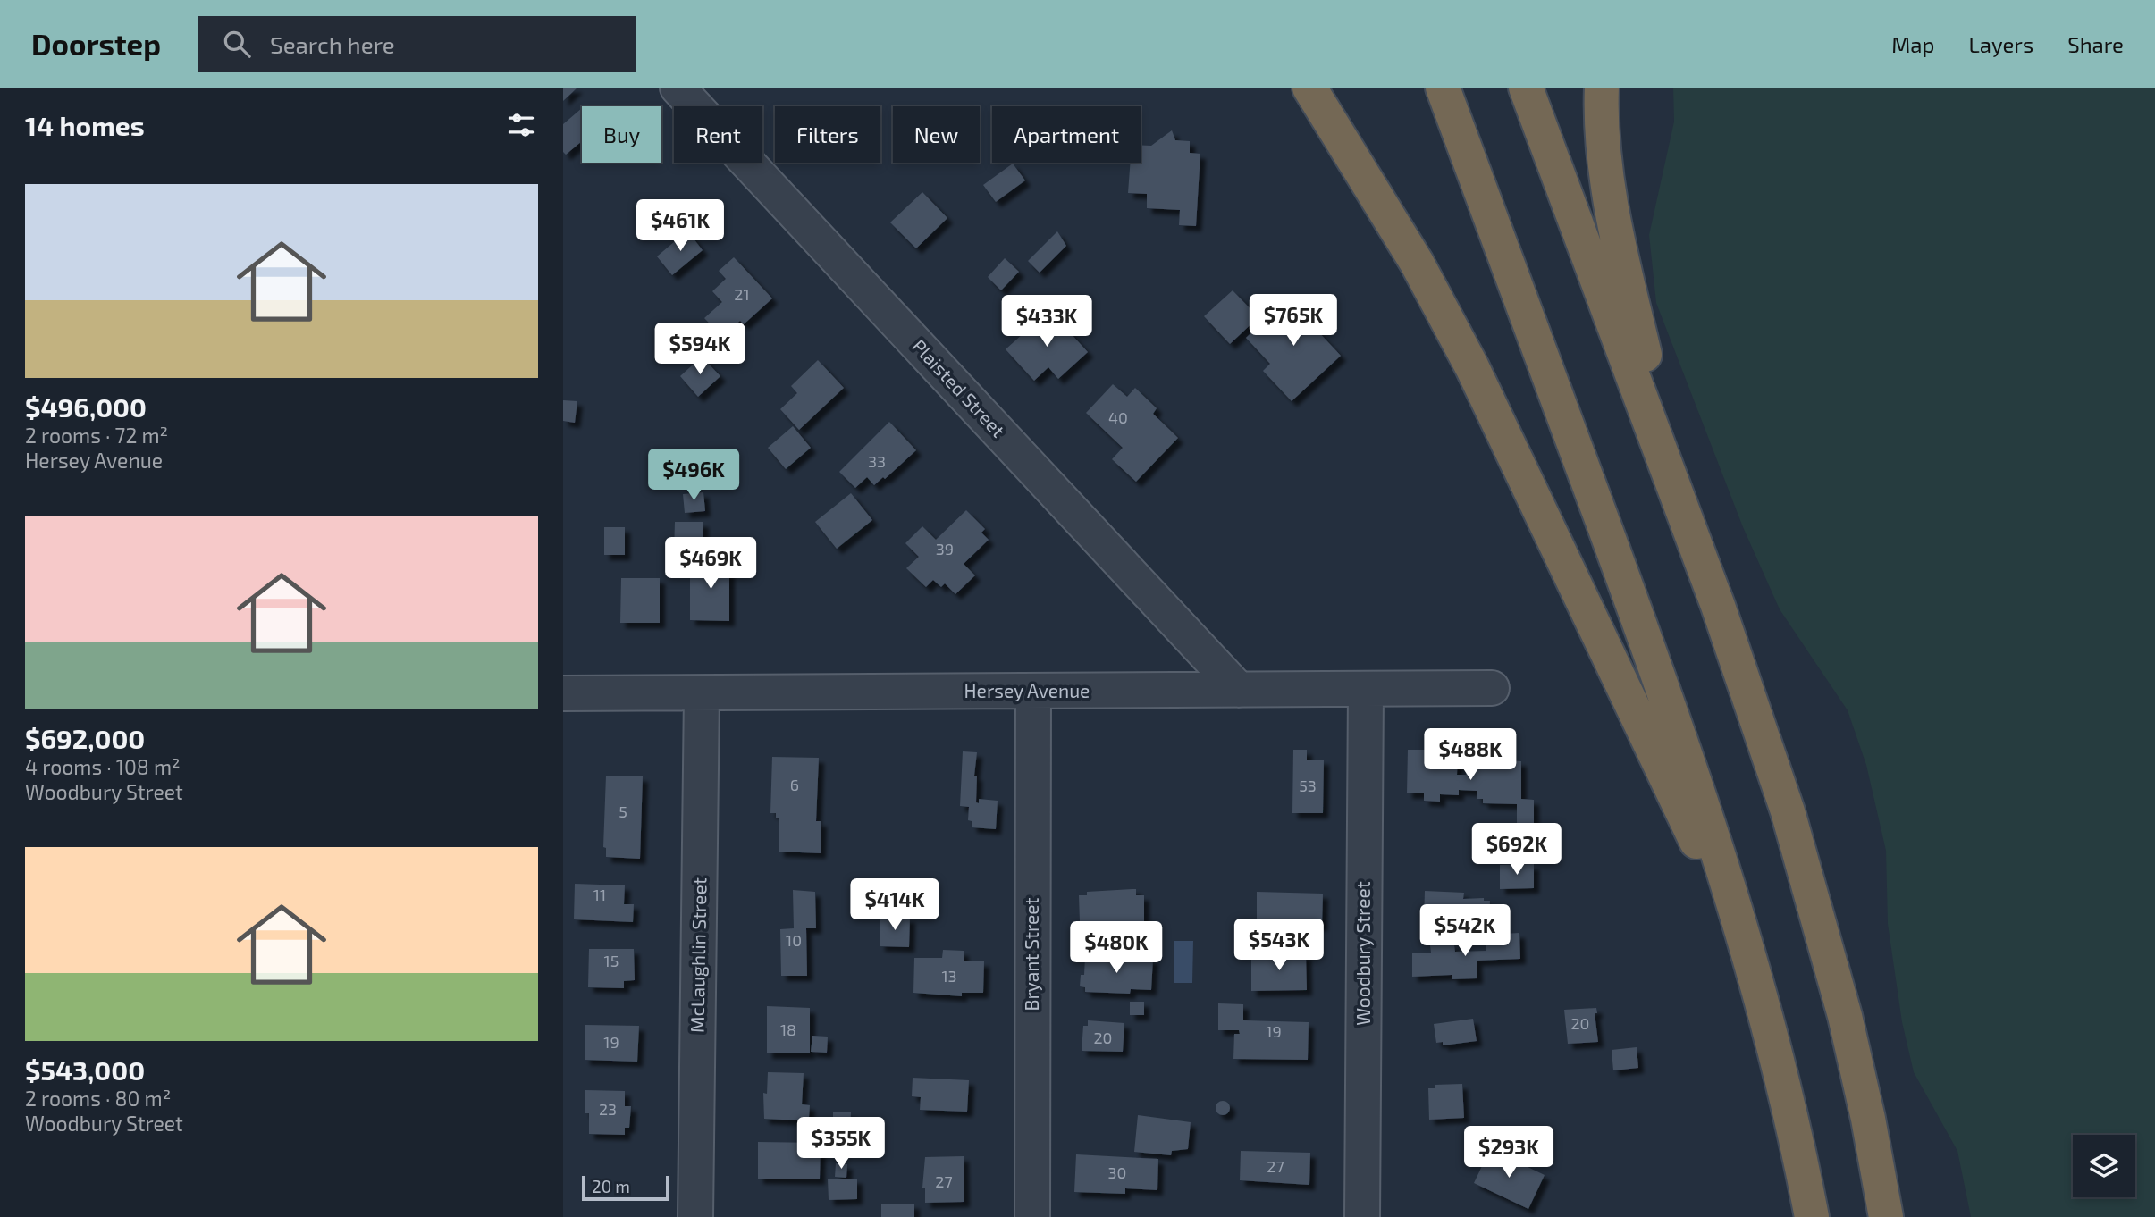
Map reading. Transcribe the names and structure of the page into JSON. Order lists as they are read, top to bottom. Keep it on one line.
{"streets":{"street":["Plaisted Street","Hersey Avenue","Woodbury Street","Bryant Street","McLaughlin Street"]},"crossings":[["Plaisted Street","Hersey Avenue"],["Hersey Avenue","Woodbury Street"],["Hersey Avenue","Bryant Street"],["Hersey Avenue","McLaughlin Street"]],"house_numbers":["21","40","33","39","6","53","5","11","10","15","13","20","18","19","20","19","23","27","30","27"],"scale_bar":"20 m","page":{"header":"Doorstep","search":"Search here","nav":["Map","Layers","Share"],"heading":"14 homes","chip":["Buy","Rent","Filters","New","Apartment"],"list":[{"name":"$496,000","note":"2 rooms · 72 m² · Hersey Avenue"},{"name":"$692,000","note":"4 rooms · 108 m² · Woodbury Street"},{"name":"$543,000","note":"2 rooms · 80 m² · Woodbury Street"}],"price":["$461K","$765K","$433K","$594K","$496K","$469K","$488K","$692K","$414K","$542K","$543K","$480K","$355K","$293K"],"scale":"20 m"}}
